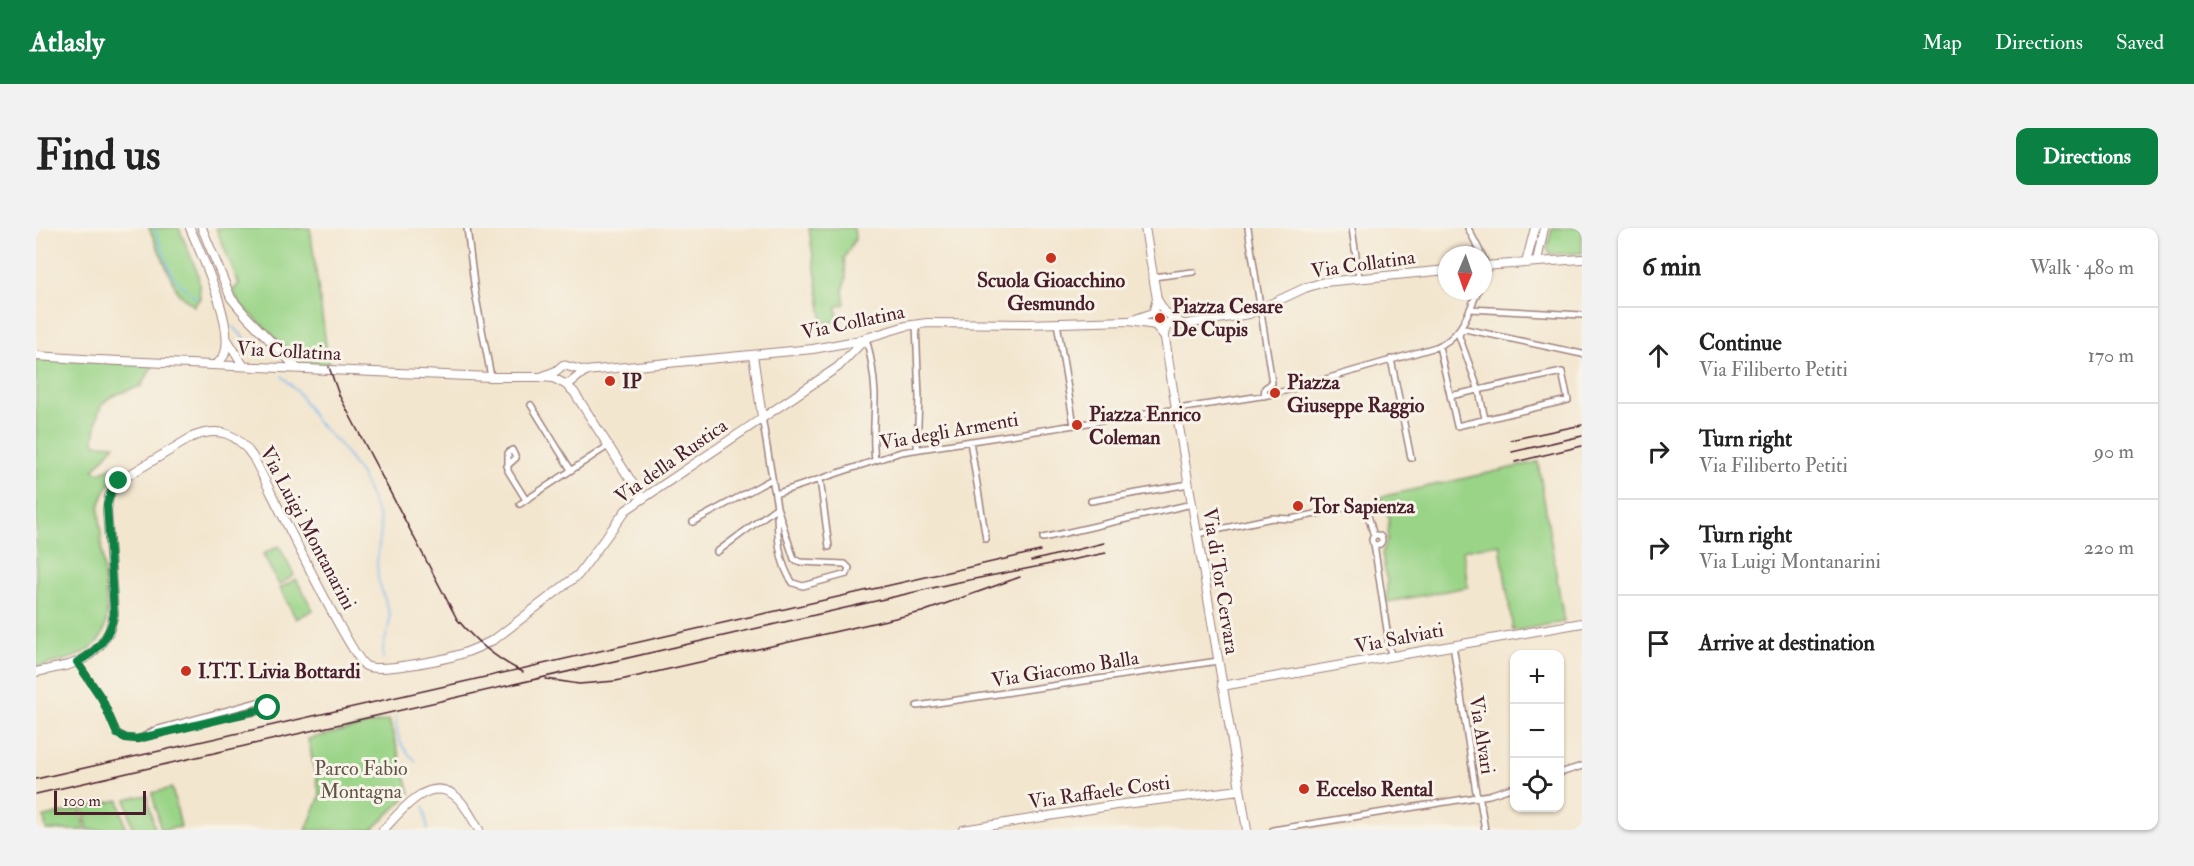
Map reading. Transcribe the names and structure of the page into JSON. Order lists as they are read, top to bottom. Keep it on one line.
{"streets":{"street":["Via Collatina","Via degli Armenti","Via della Rustica","Via Luigi Montanarini","Via di Tor Cervara","Via Salviati","Via Giacomo Balla","Via Alvari","Via Raffaele Costi"]},"crossings":[["Via Collatina","Via della Rustica"],["Via Collatina","Via di Tor Cervara"],["Via della Rustica","Via Luigi Montanarini"],["Via di Tor Cervara","Via Salviati"],["Via di Tor Cervara","Via Giacomo Balla"],["Via di Tor Cervara","Via Raffaele Costi"],["Via Salviati","Via Alvari"]],"parks":["Parco Fabio Montagna"],"places":["Scuola Gioacchino Gesmundo","Piazza Cesare De Cupis","IP","Piazza Giuseppe Raggio","Piazza Enrico Coleman","Tor Sapienza","I.T.T. Livia Bottardi","Eccelso Rental"],"scale_bar":"100 m","north":"bottom","page":{"header":"Atlasly","nav":["Map","Directions","Saved"],"buttons":"Directions","title":"Find us","heading":["6 min","Walk · 480 m"],"list":[["Continue","Via Filiberto Petiti","170 m"],["Turn right","Via Filiberto Petiti","90 m"],["Turn right","Via Luigi Montanarini","220 m"],"Arrive at destination"],"map_buttons":["+","−"],"scale":"100 m"}}
